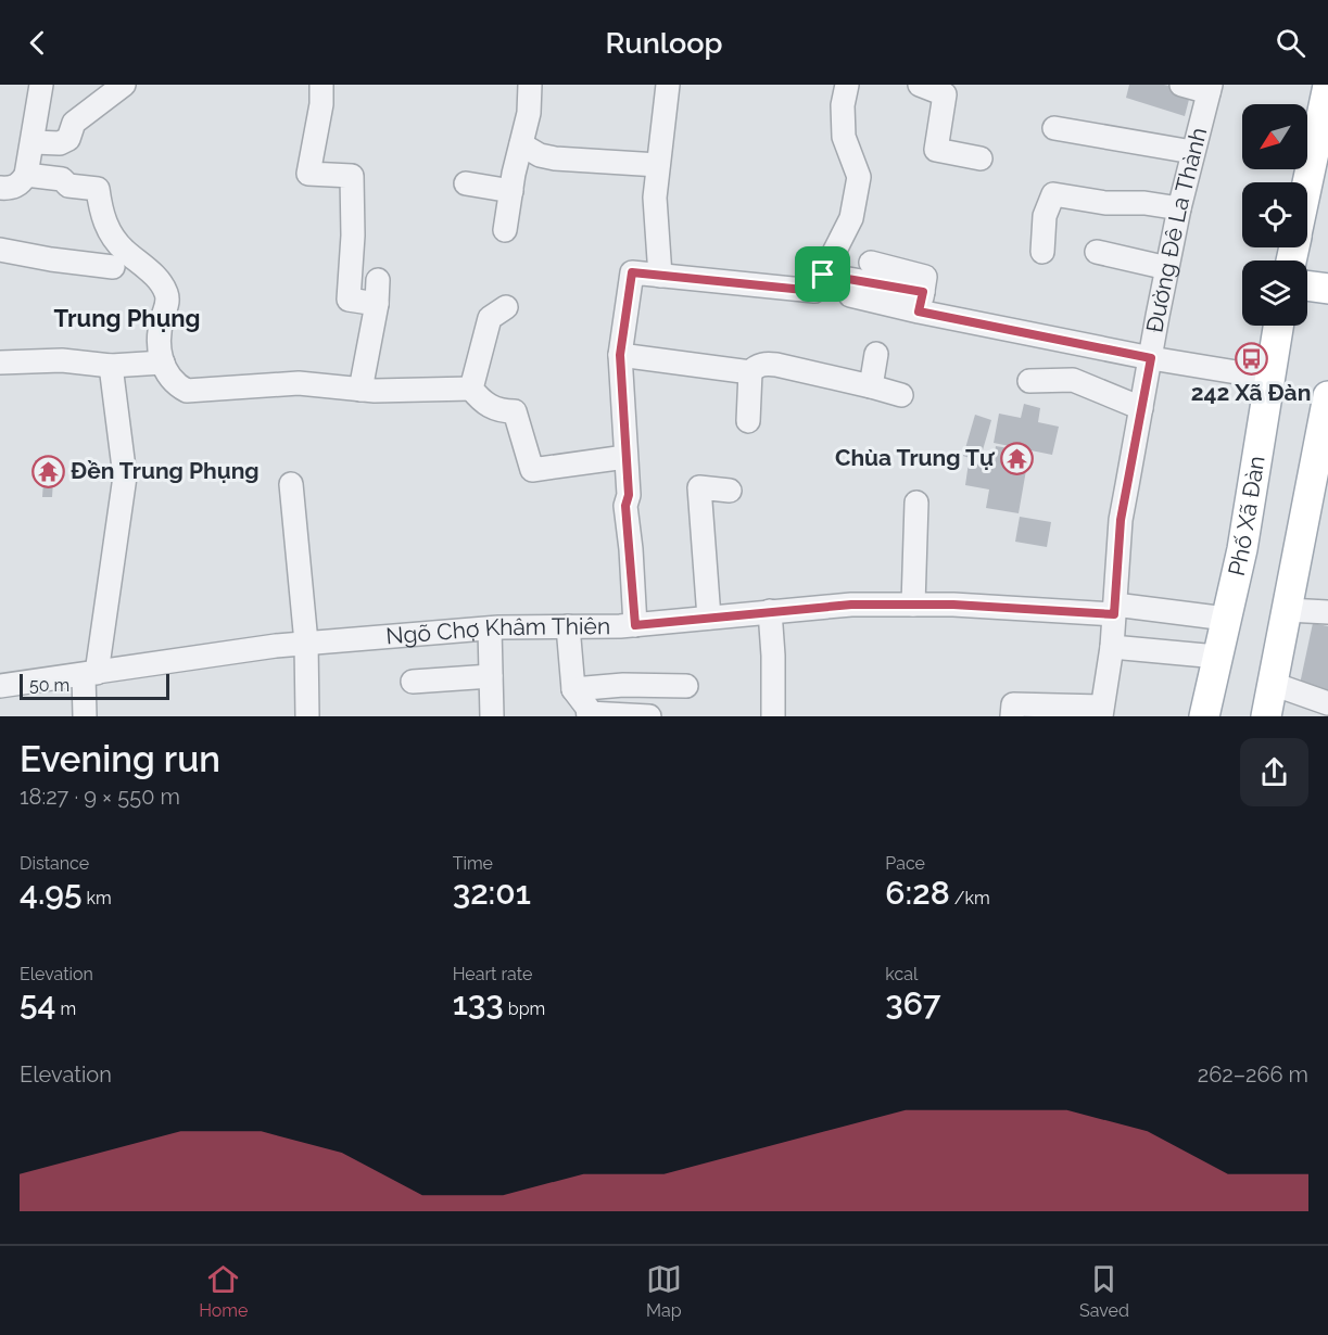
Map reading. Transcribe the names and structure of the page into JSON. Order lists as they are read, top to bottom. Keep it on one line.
{"streets":{"main road":["Phố Xã Đàn"],"street":["Đường Đê La Thành","Ngõ Chợ Khâm Thiên"]},"crossings":[["Đường Đê La Thành","Ngõ Chợ Khâm Thiên"],["Phố Xã Đàn","Ngõ Chợ Khâm Thiên"]],"districts":["Trung Phụng"],"places":{"bus stop":["242 Xã Đàn"],"temple":["Chùa Trung Tự","Đền Trung Phụng"]},"scale_bar":"50 m","north":"bottom left","page":{"header":"Runloop","scale":"50 m","heading":["Evening run","18:27 · 9 × 550 m"],"stats":[["Distance","4.95 km"],["Time","32:01"],["Pace","6:28 /km"],["Elevation","54 m"],["Heart rate","133 bpm"],["kcal","367"]],"chart":["Elevation","262–266 m"],"tabs":["Home","Map","Saved"]}}
